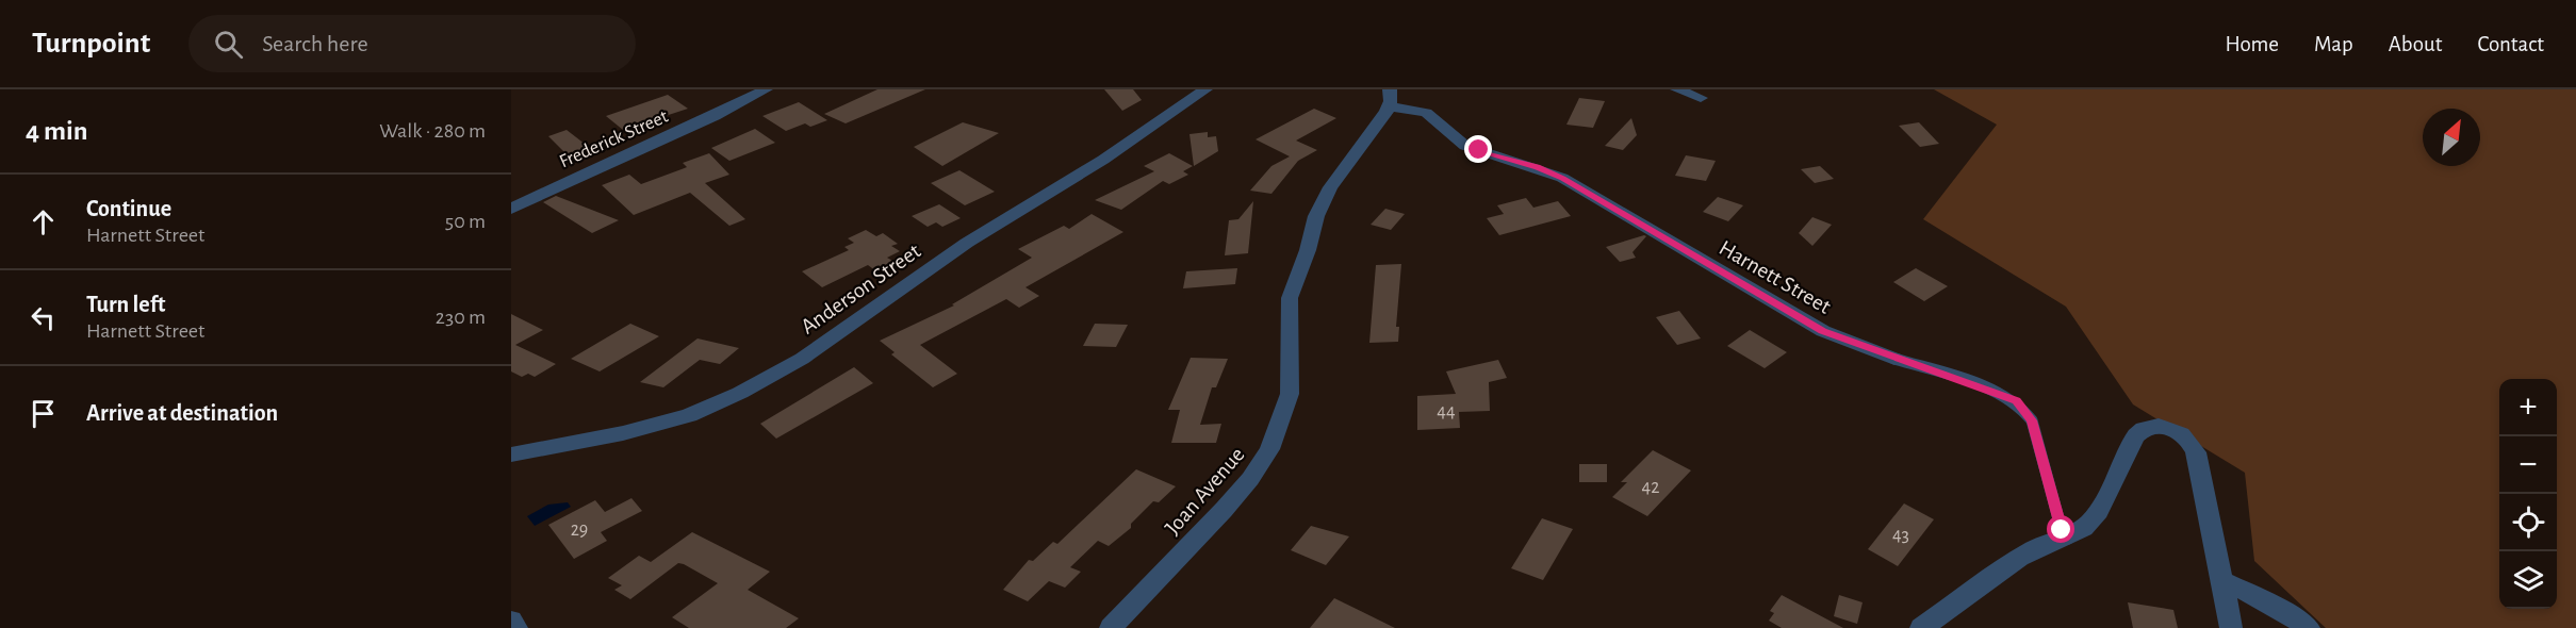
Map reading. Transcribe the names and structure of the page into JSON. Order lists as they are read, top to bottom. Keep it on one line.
{"streets":{"street":["Frederick Street","Harnett Street","Anderson Street","Joan Avenue"]},"crossings":[["Harnett Street","Joan Avenue"]],"house_numbers":["44","42","29","43"],"north":"top right","page":{"header":"Turnpoint","search":"Search here","nav":["Home","Map","About","Contact"],"heading":["4 min","Walk · 280 m"],"list":[["Continue","Harnett Street","50 m"],["Turn left","Harnett Street","230 m"],"Arrive at destination"],"map_buttons":["+","−"]}}
